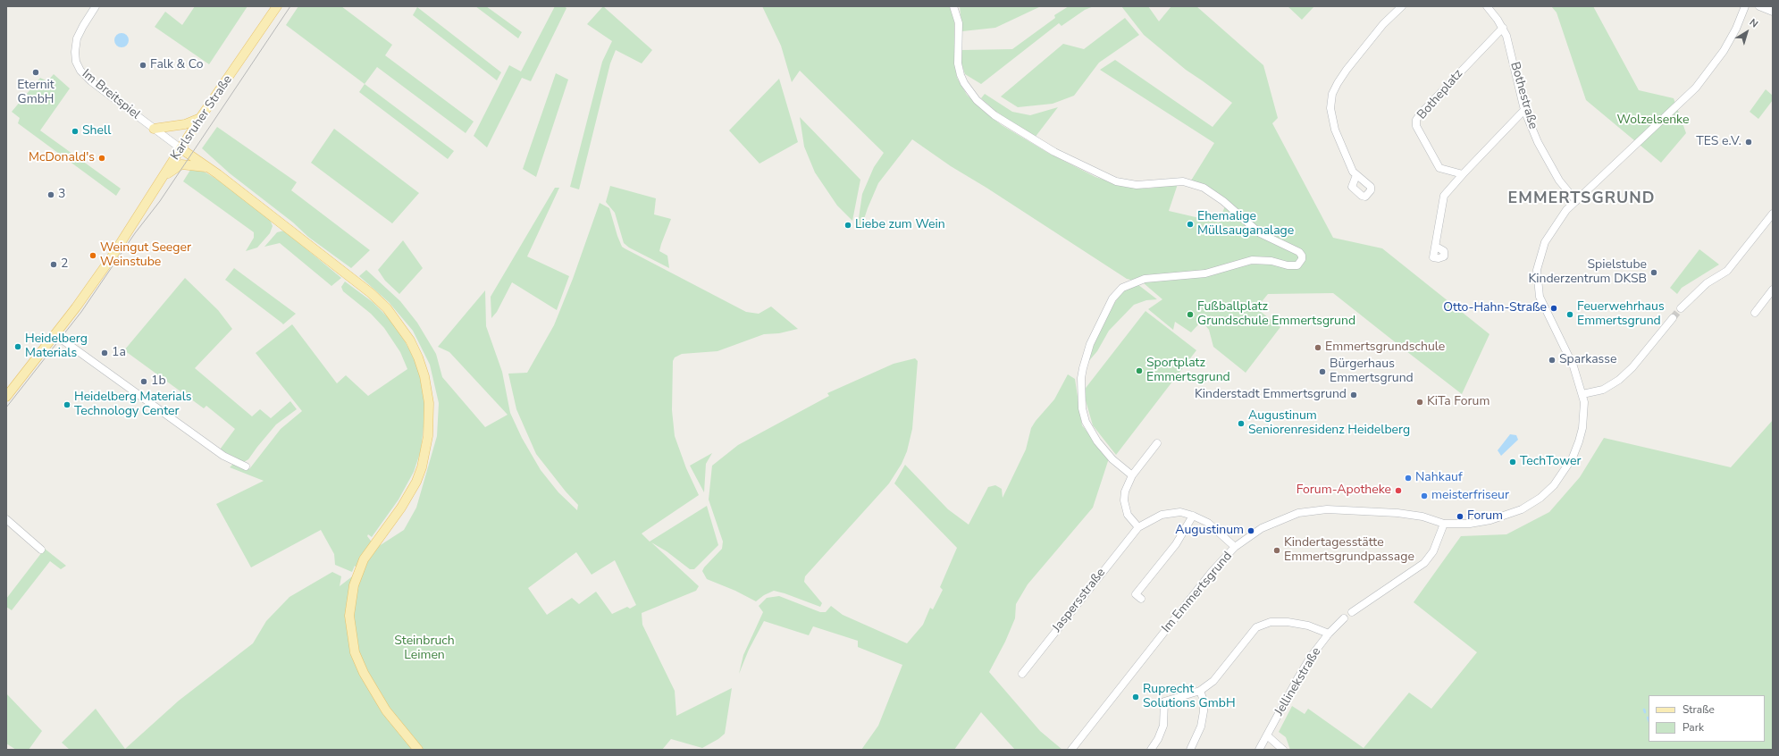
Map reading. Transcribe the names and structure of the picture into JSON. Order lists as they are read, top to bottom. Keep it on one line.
{"streets":{"main road":["Karlsruher Straße"],"street":["Im Breitspiel","Botheplatz","Bothestraße","Im Emmertsgrund","Jaspersstraße","Jellinekstraße"]},"crossings":[["Im Breitspiel","Karlsruher Straße"],["Botheplatz","Bothestraße"],["Bothestraße","Im Emmertsgrund"],["Im Emmertsgrund","Jaspersstraße"]],"districts":["EMMERTSGRUND"],"parks":["Wolzelsenke","Steinbruch Leimen"],"places":["Falk & Co","Eternit GmbH","Shell","TES e.V.","McDonald's","3","Ehemalige Müllsauganalage","Liebe zum Wein","Weingut Seeger Weinstube","2","Spielstube Kinderzentrum DKSB","Otto-Hahn-Straße","Fußballplatz Grundschule Emmertsgrund","Feuerwehrhaus Emmertsgrund","Heidelberg Materials","Emmertsgrundschule","1a","Sparkasse","Sportplatz Emmertsgrund","Bürgerhaus Emmertsgrund","1b","Kinderstadt Emmertsgrund","KiTa Forum","Heidelberg Materials Technology Center","Augustinum Seniorenresidenz Heidelberg","TechTower","Nahkauf","Forum-Apotheke","meisterfriseur","Forum","Augustinum","Kindertagesstätte Emmertsgrundpassage","Ruprecht Solutions GmbH"],"legend":["Straße","Park"],"north":"top right"}
